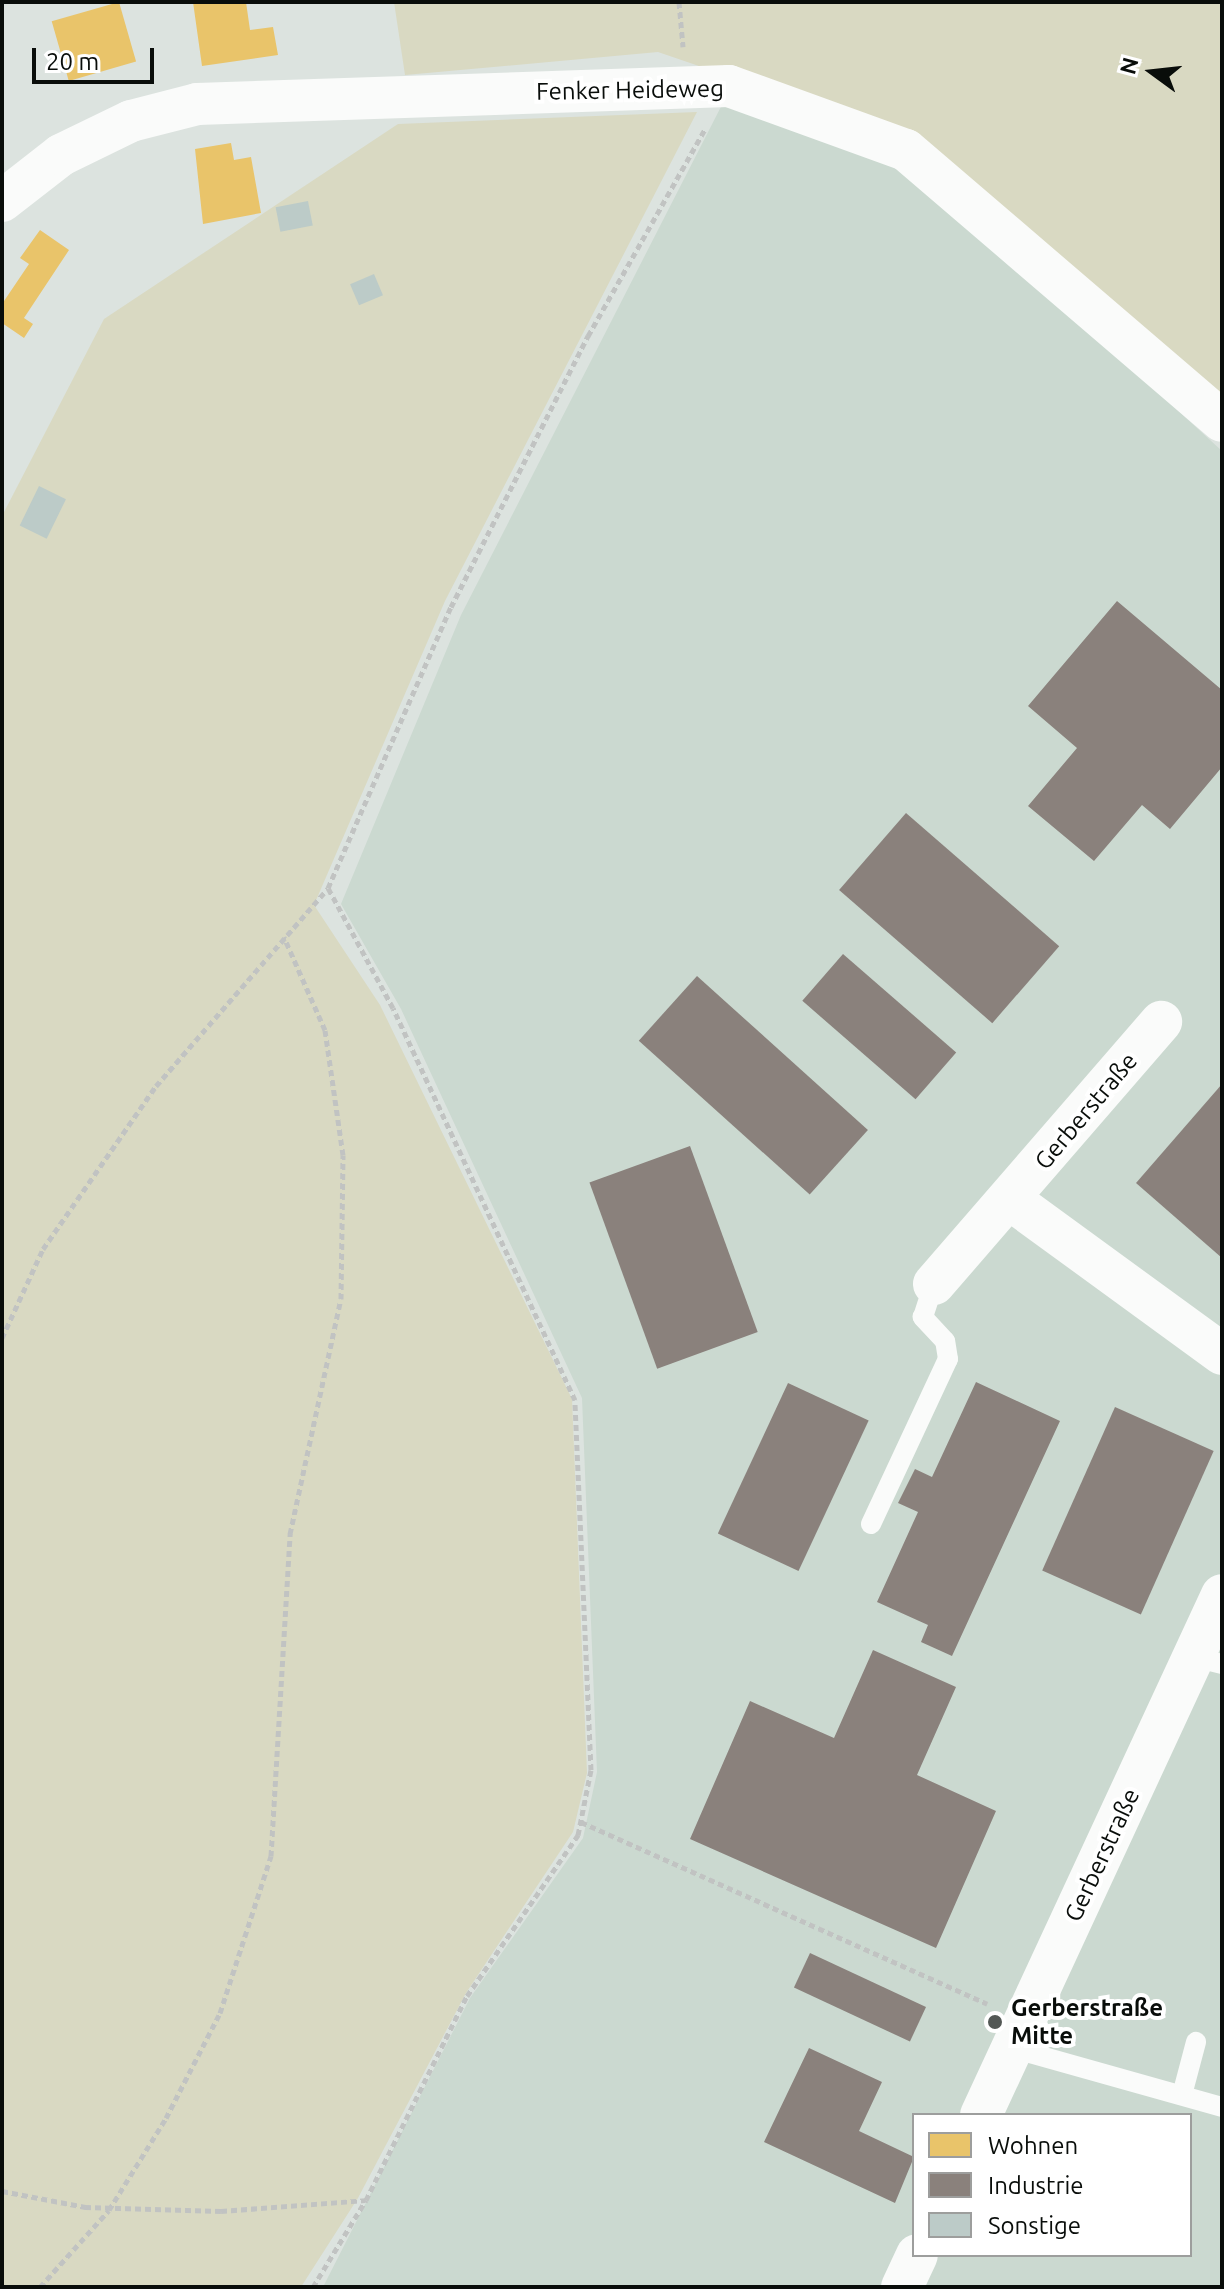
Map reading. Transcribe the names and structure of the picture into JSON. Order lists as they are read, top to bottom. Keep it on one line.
{"streets":{"street":["Fenker Heideweg","Gerberstraße"]},"places":["Gerberstraße Mitte"],"legend":["Wohnen","Industrie","Sonstige"],"scale_bar":"20 m","north":"left"}
